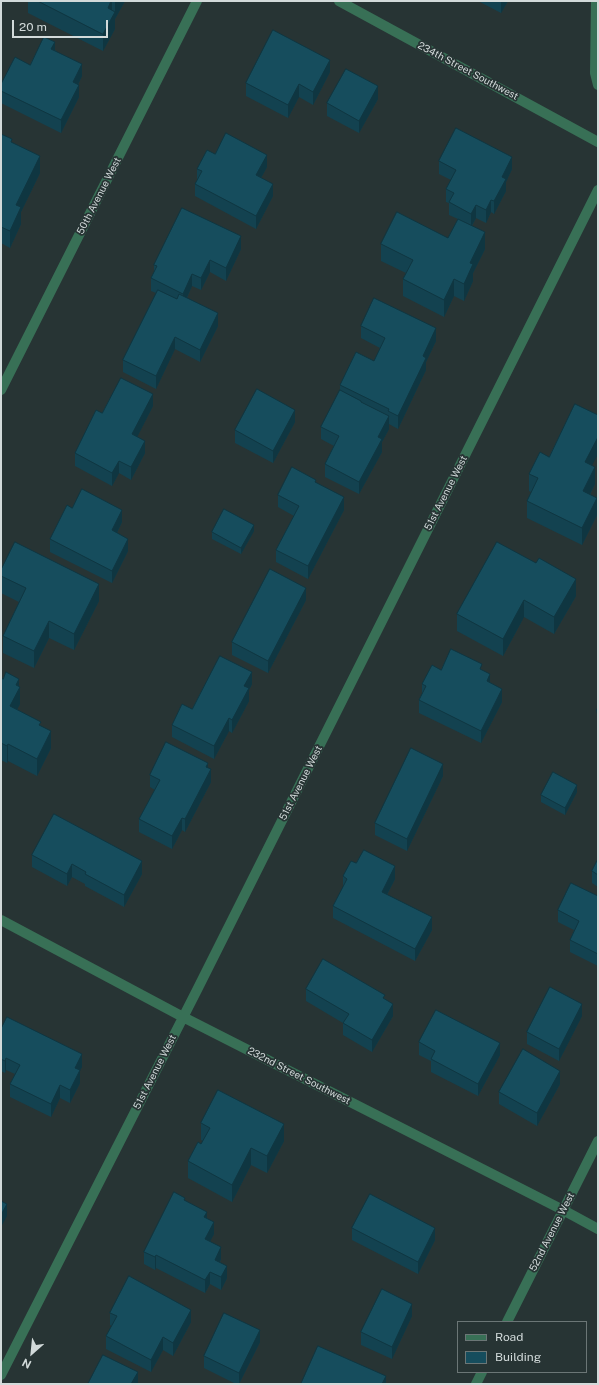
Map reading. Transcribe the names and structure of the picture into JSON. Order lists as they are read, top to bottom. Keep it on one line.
{"streets":{"street":["234th Street Southwest","50th Avenue West","51st Avenue West","232nd Street Southwest","52nd Avenue West"]},"crossings":[["51st Avenue West","232nd Street Southwest"],["232nd Street Southwest","52nd Avenue West"]],"legend":["Road","Building"],"scale_bar":"20 m","north":"bottom left"}
